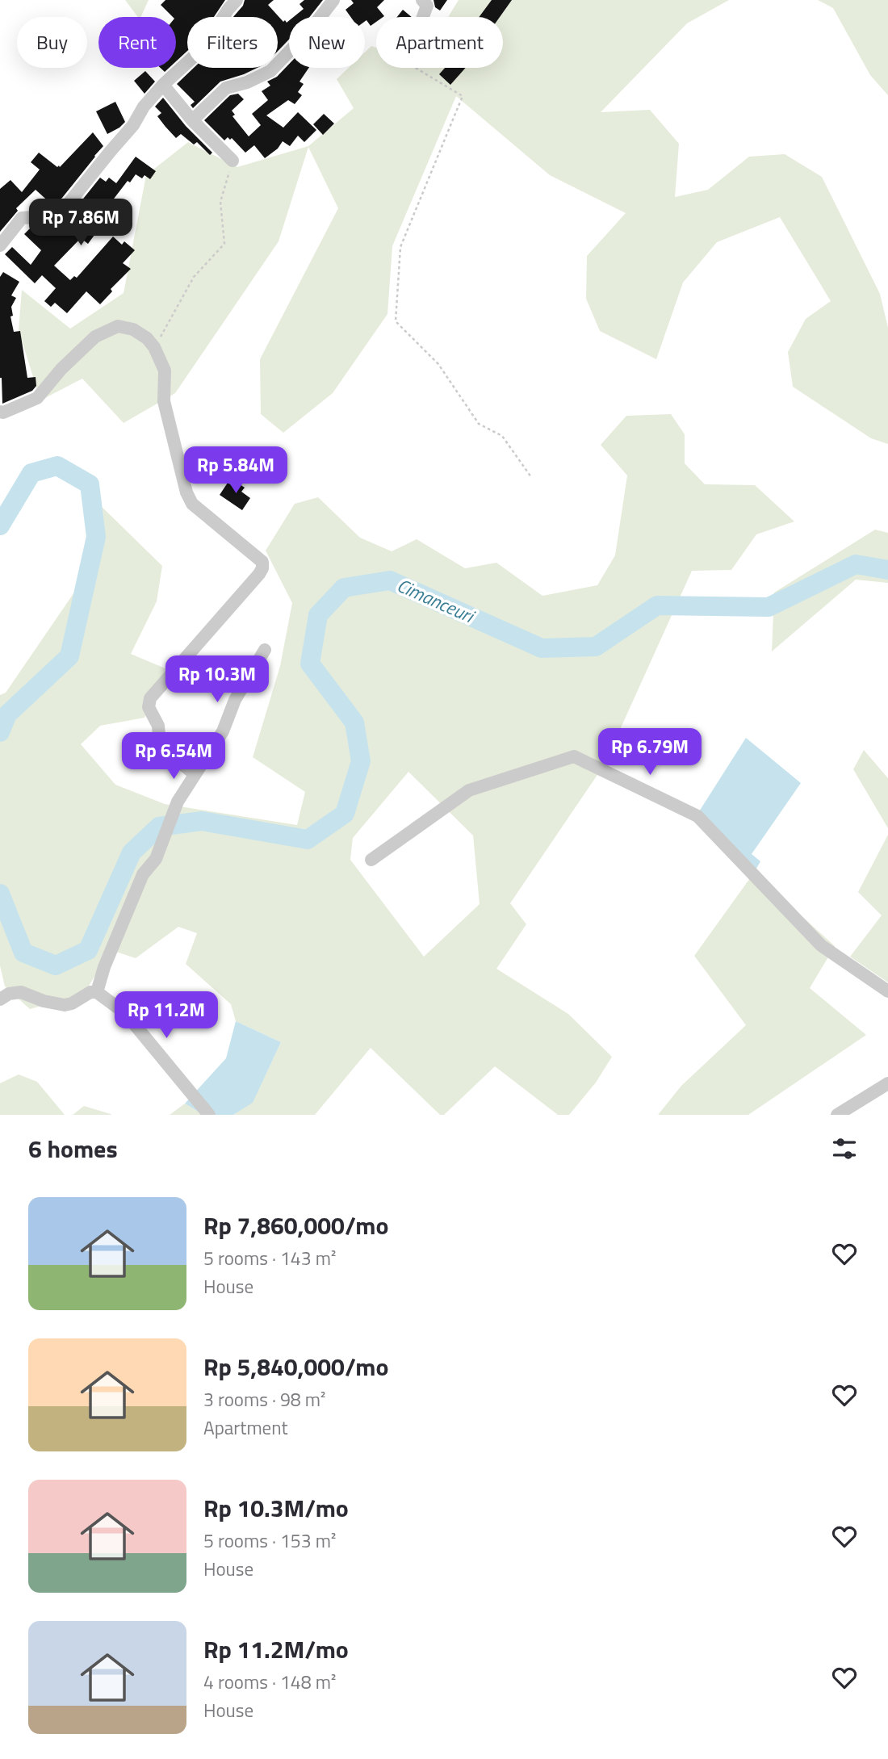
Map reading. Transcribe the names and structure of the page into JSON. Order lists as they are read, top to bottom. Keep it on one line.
{"water":["Cimanceuri"],"page":{"chip":["Buy","Rent","Filters","New","Apartment"],"price":["Rp 7.86M","Rp 5.84M","Rp 10.3M","Rp 6.79M","Rp 6.54M","Rp 11.2M"],"heading":"6 homes","list":[{"name":"Rp 7,860,000/mo","note":"5 rooms · 143 m² · House"},{"name":"Rp 5,840,000/mo","note":"3 rooms · 98 m² · Apartment"},{"name":"Rp 10.3M/mo","note":"5 rooms · 153 m² · House"},{"name":"Rp 11.2M/mo","note":"4 rooms · 148 m² · House"}]}}
